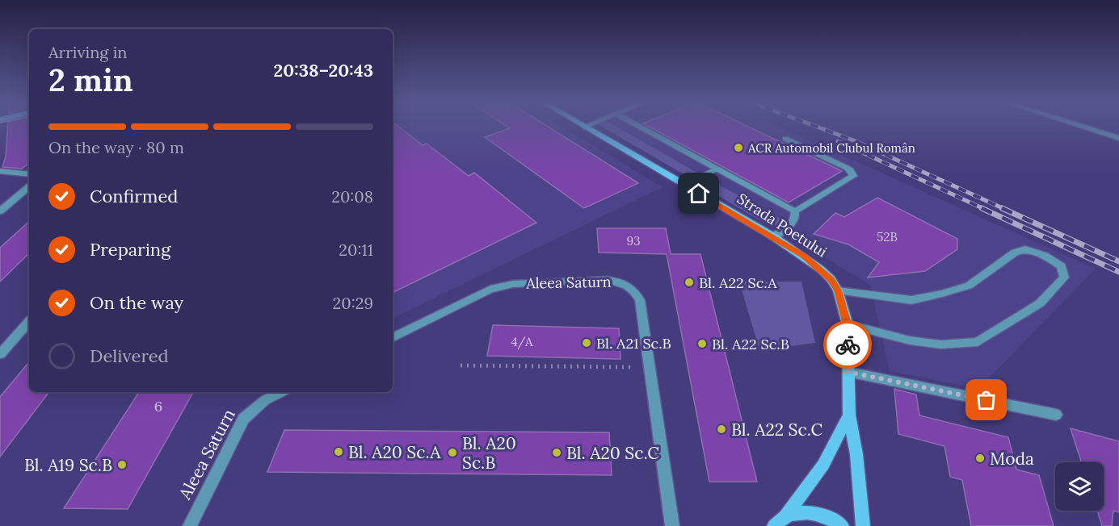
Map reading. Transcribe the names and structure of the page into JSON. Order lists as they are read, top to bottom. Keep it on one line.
{"streets":{"street":["Strada Poetului","Aleea Saturn"]},"places":["ACR Automobil Clubul Român","Bl. A22 Sc.A","Bl. A21 Sc.B","Bl. A22 Sc.B","Bl. A22 Sc.C","Bl. A20 Sc.A","Bl. A20 Sc.B","Bl. A20 Sc.C","Moda","Bl. A19 Sc.B"],"house_numbers":["52B","93","4/A","6"],"page":{"heading":["2 min","Arriving in","20:38–20:43"],"bar":"On the way · 80 m","list":[["Confirmed","20:08"],["Preparing","20:11"],["On the way","20:29"],"Delivered"]}}
